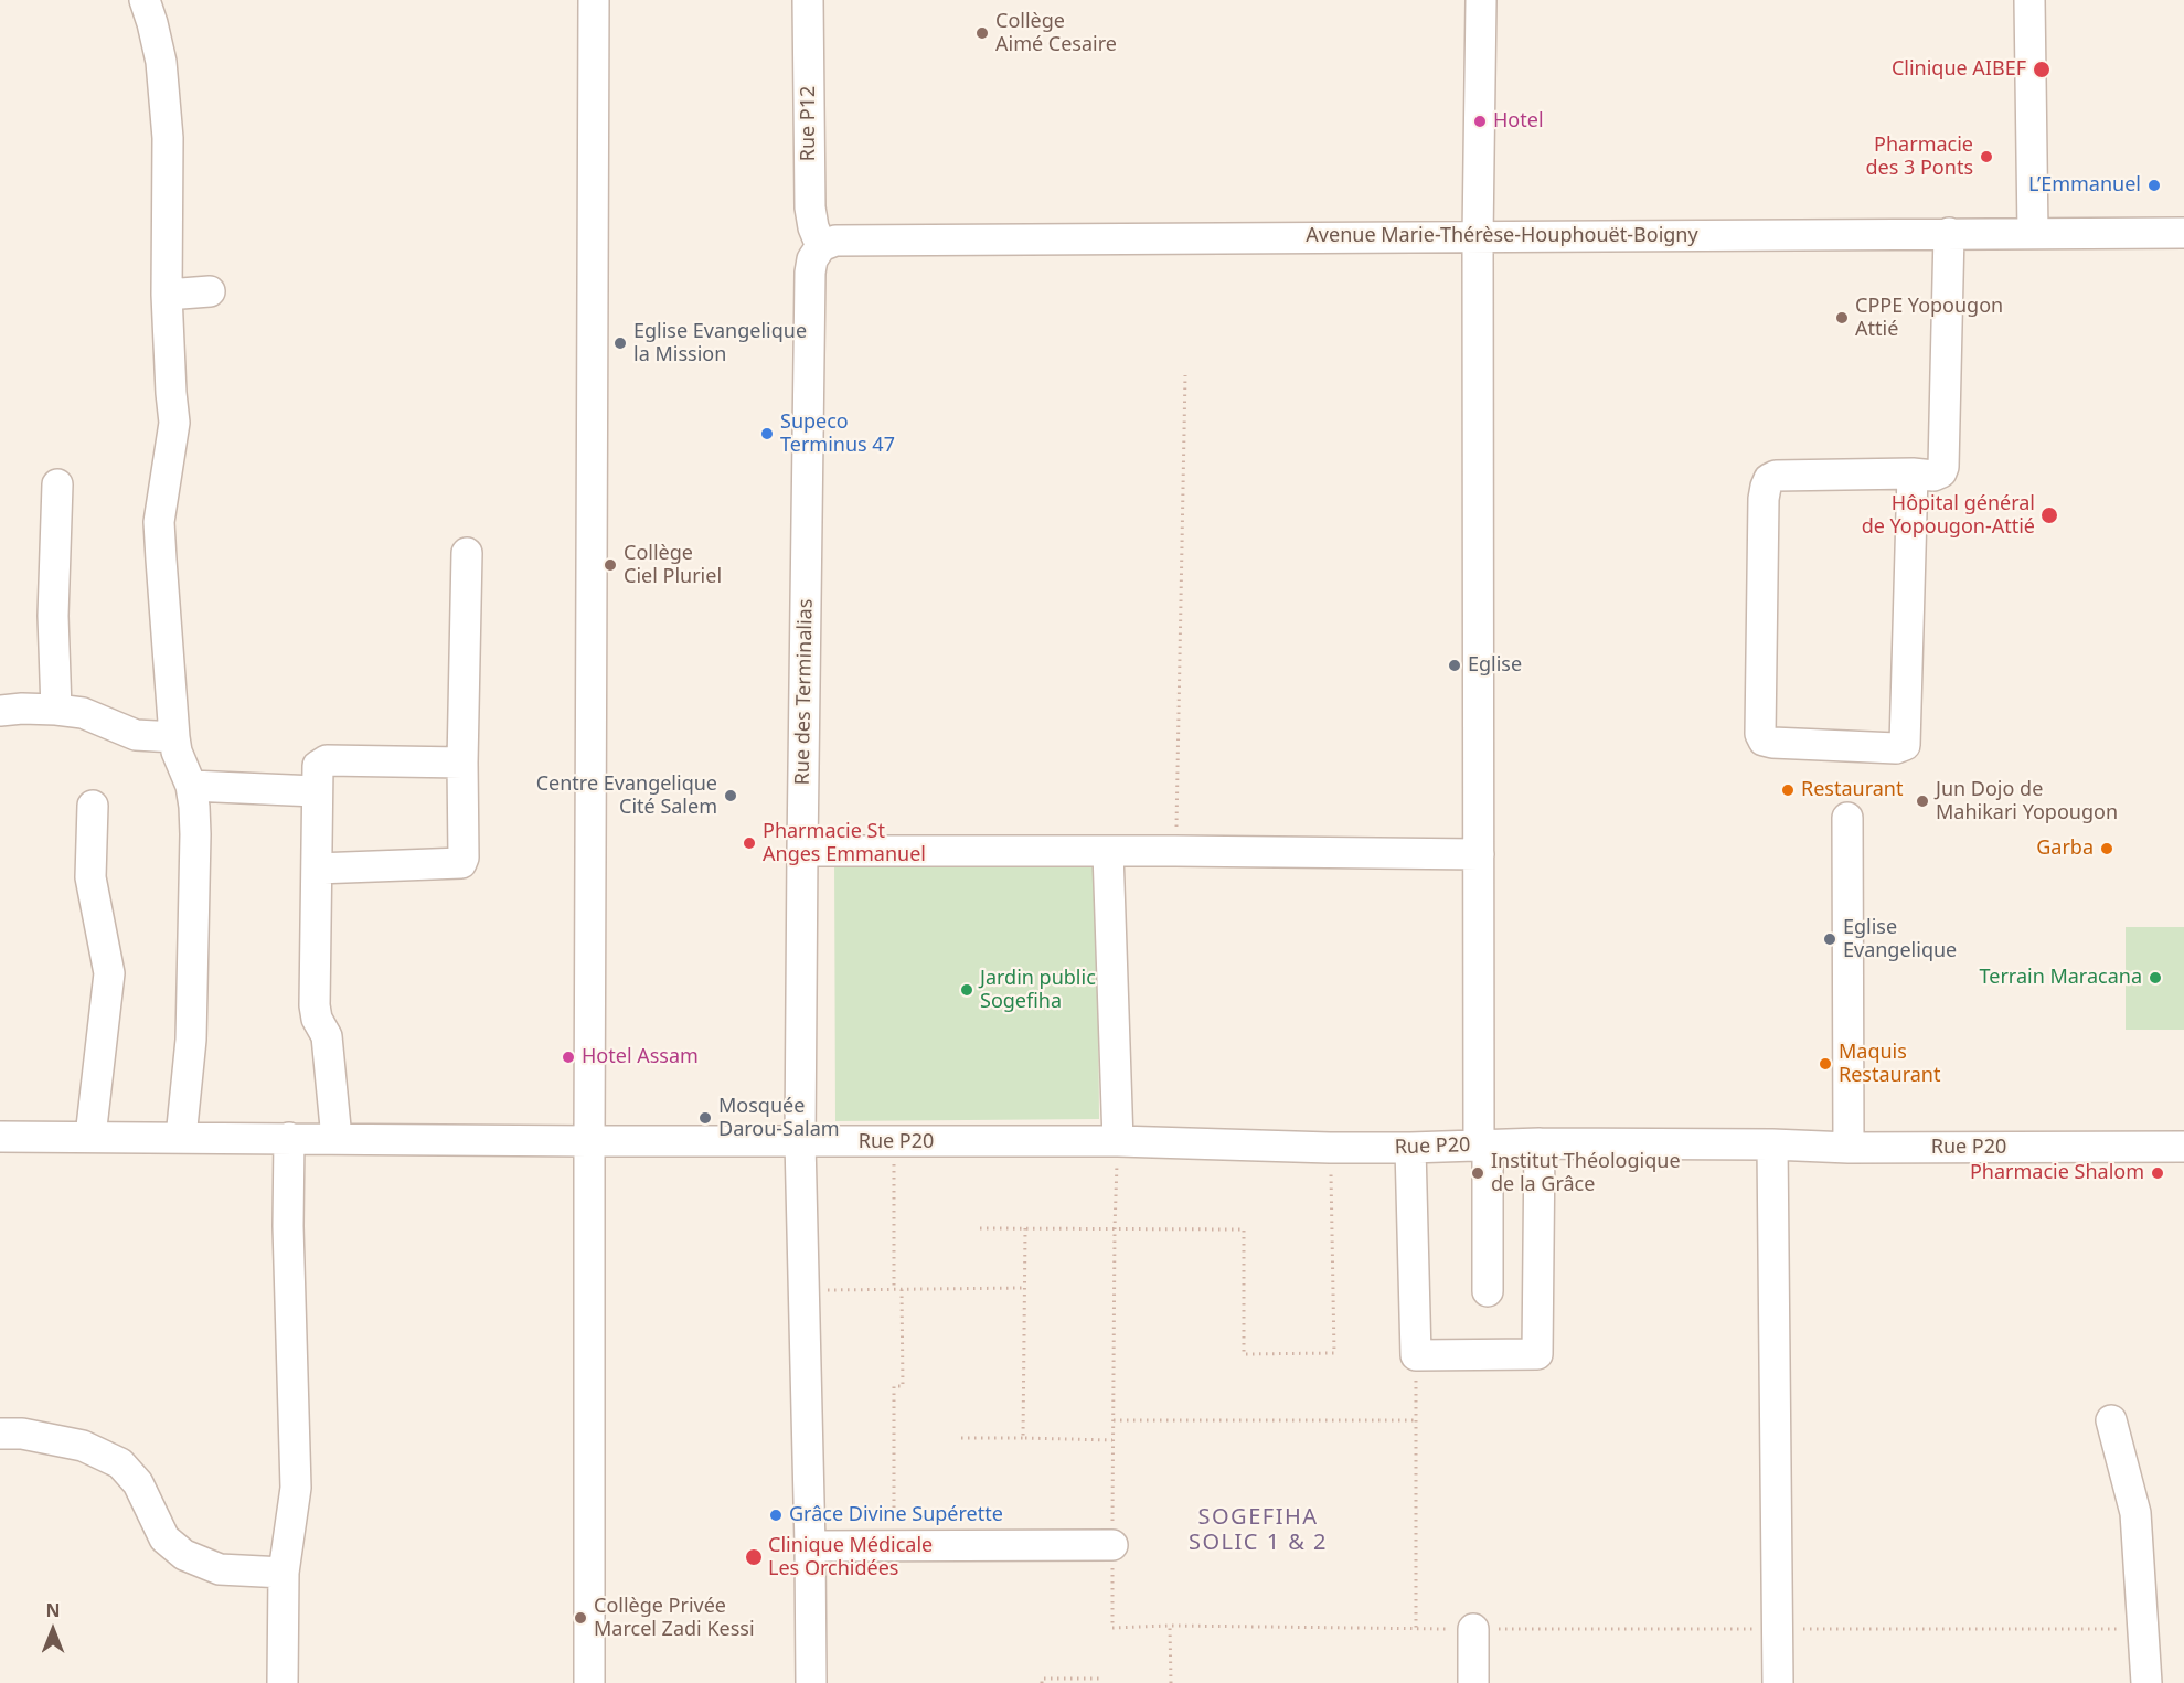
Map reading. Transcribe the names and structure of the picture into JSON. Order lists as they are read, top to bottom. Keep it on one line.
{"streets":{"street":["Rue P12","Avenue Marie-Thérèse-Houphouët-Boigny","Rue des Terminalias","Rue P20"]},"crossings":[["Rue P12","Avenue Marie-Thérèse-Houphouët-Boigny"],["Rue P12","Rue des Terminalias"],["Avenue Marie-Thérèse-Houphouët-Boigny","Rue des Terminalias"],["Rue des Terminalias","Rue P20"]],"districts":["SOGEFIHA SOLIC 1 & 2"],"places":["Collège Aimé Cesaire","Clinique AIBEF","Hotel","Pharmacie des 3 Ponts","L’Emmanuel","CPPE Yopougon Attié","Eglise Evangelique la Mission","Supeco Terminus 47","Hôpital général de Yopougon-Attié","Collège Ciel Pluriel","Eglise","Restaurant","Centre Evangelique Cité Salem","Jun Dojo de Mahikari Yopougon","Pharmacie St Anges Emmanuel","Garba","Eglise Evangelique","Terrain Maracana","Jardin public Sogefiha","Hotel Assam","Maquis Restaurant","Mosquée Darou-Salam","Institut Théologique de la Grâce","Pharmacie Shalom","Grâce Divine Supérette","Clinique Médicale Les Orchidées","Collège Privée Marcel Zadi Kessi"],"north":"top"}
